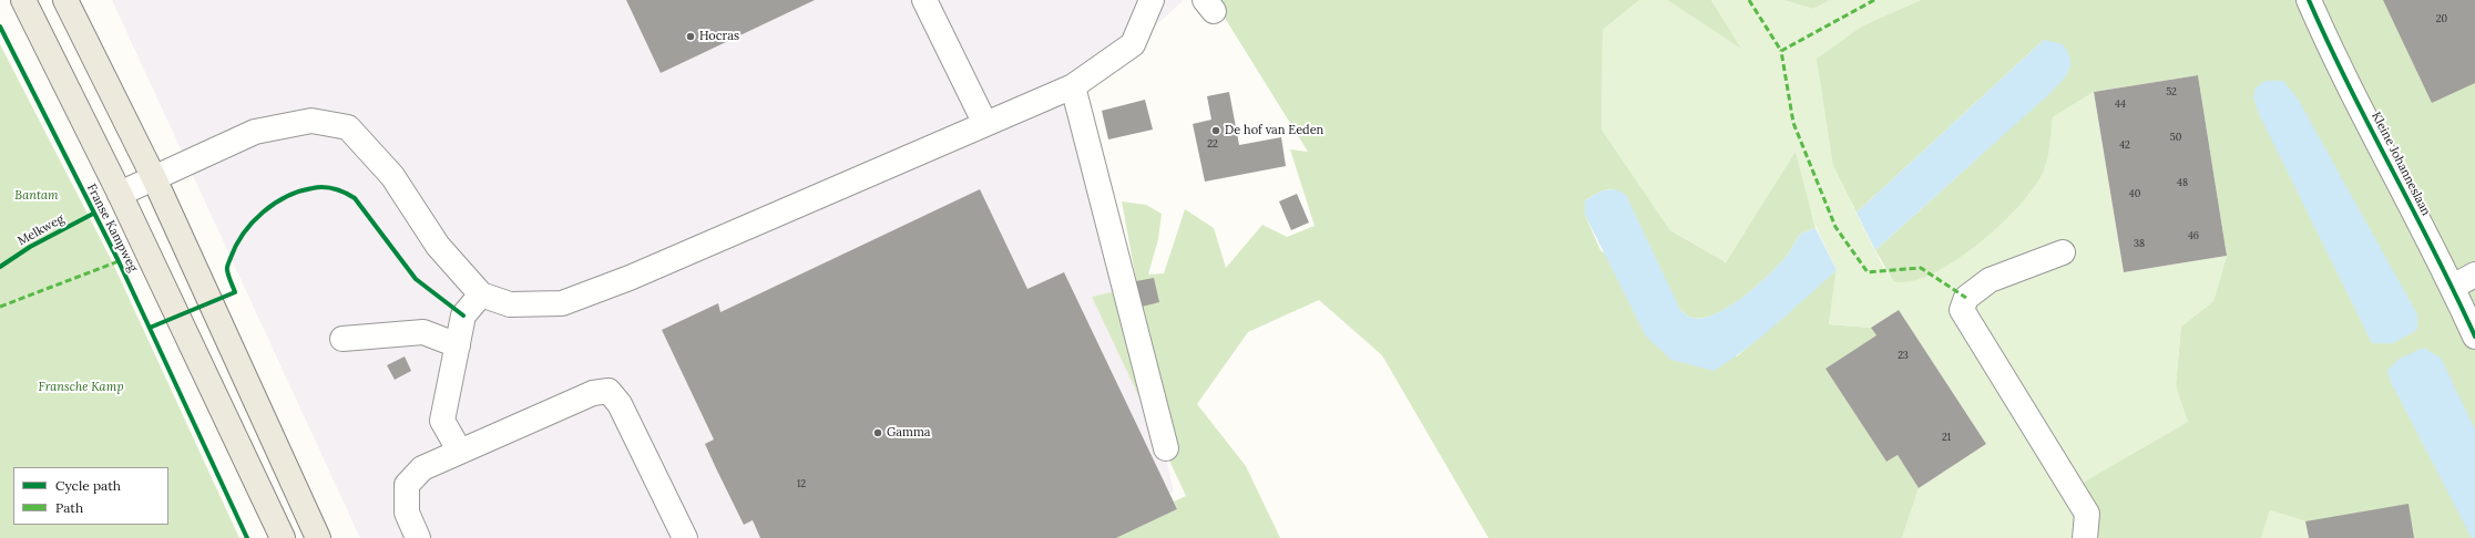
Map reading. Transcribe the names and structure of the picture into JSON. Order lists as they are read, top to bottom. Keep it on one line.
{"streets":{"main road":["Franse Kampweg"],"street":["Kleine Johanneslaan"],"cycle path":["Melkweg"]},"parks":["Bantam","Fransche Kamp"],"places":["Hocras","De hof van Eeden","Gamma"],"house_numbers":["20","52","44","50","22","42","48","40","46","38","23","21","12"],"legend":["Cycle path","Path"]}
